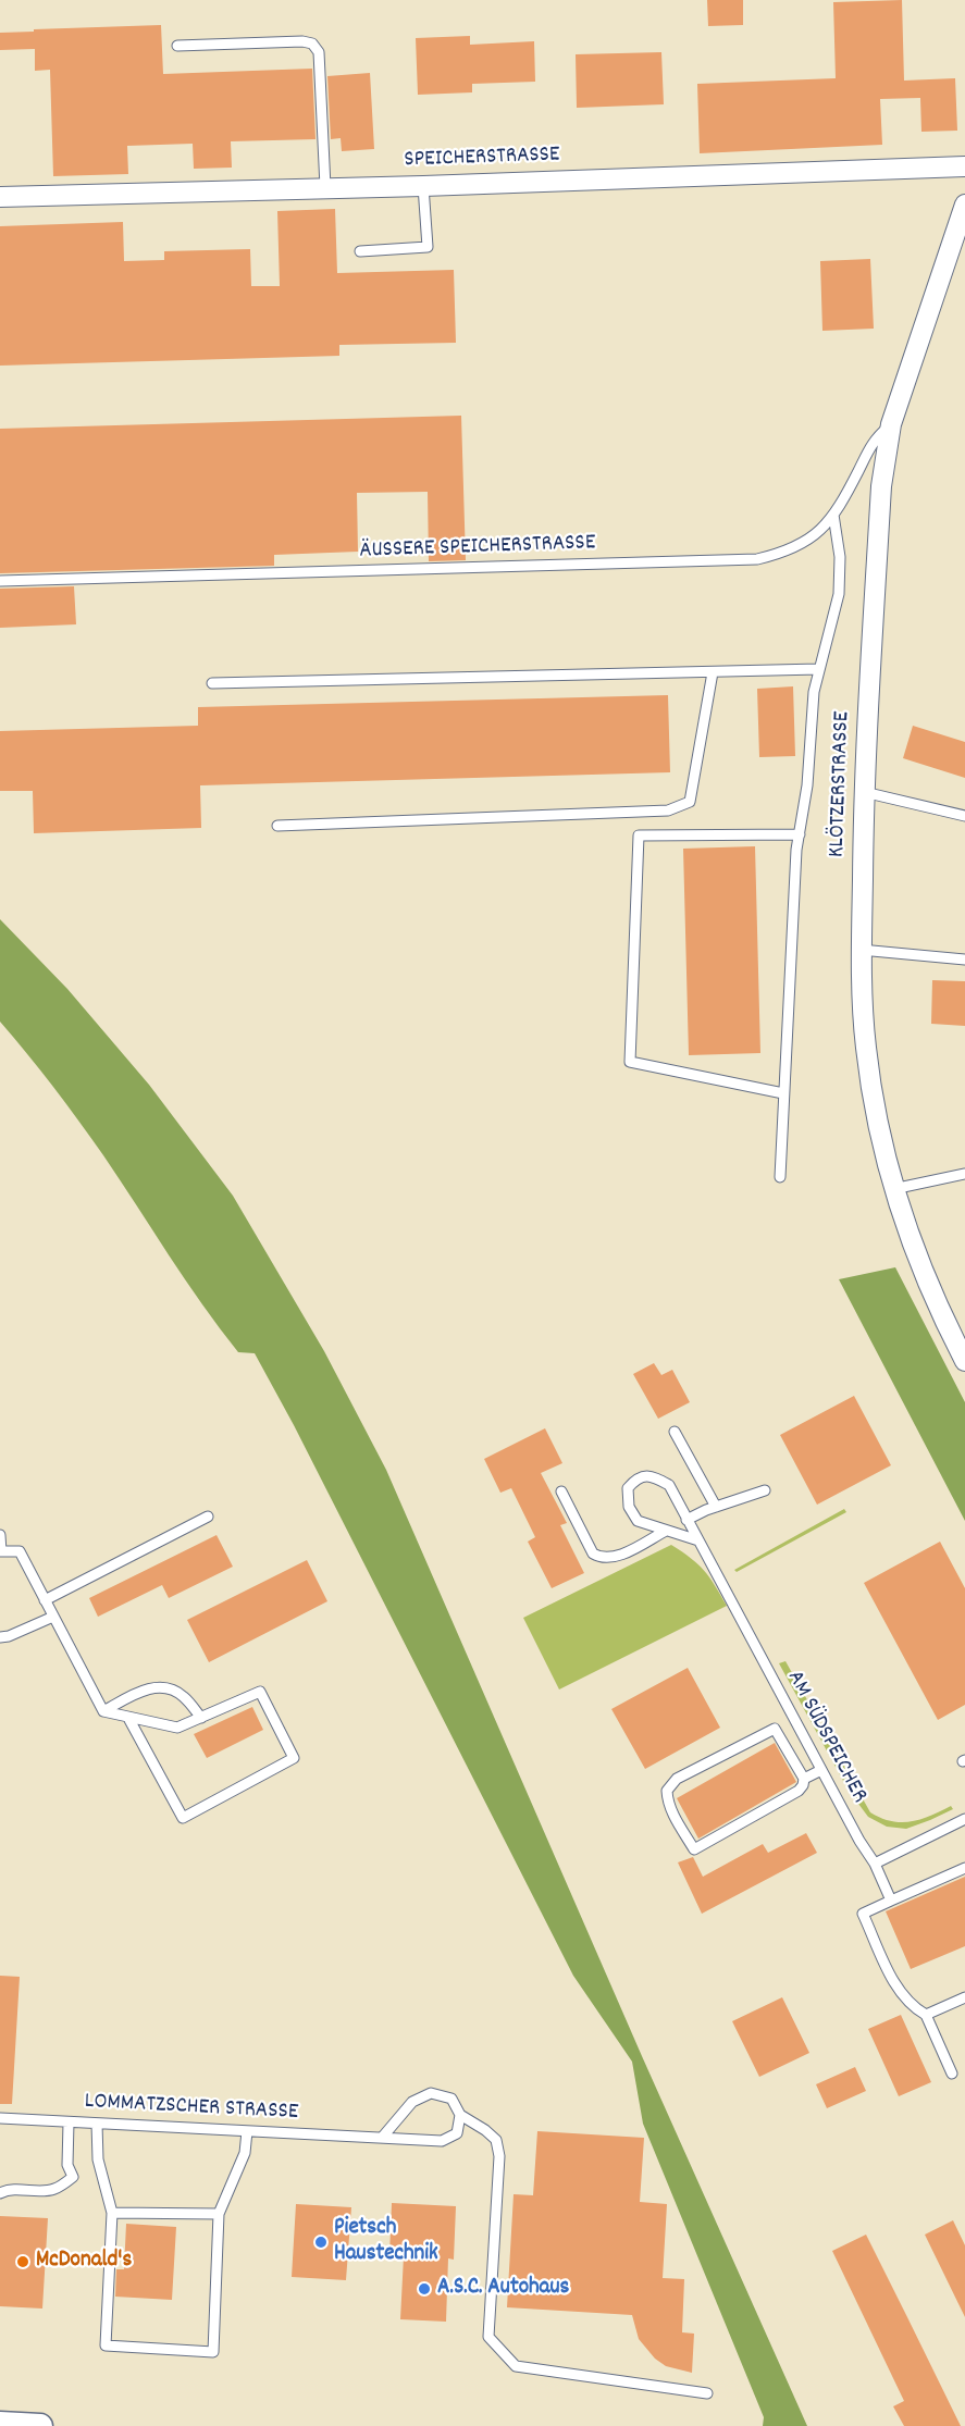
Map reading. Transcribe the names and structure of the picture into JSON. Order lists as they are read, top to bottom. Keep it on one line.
{"streets":{"street":["SPEICHERSTRASSE","KLÖTZERSTRASSE"],"lane":["ÄUSSERE SPEICHERSTRASSE","AM SÜDSPEICHER","LOMMATZSCHER STRASSE"]},"crossings":[["ÄUSSERE SPEICHERSTRASSE","KLÖTZERSTRASSE"]],"places":["Pietsch Haustechnik","McDonald's","A.S.C. Autohaus"]}
